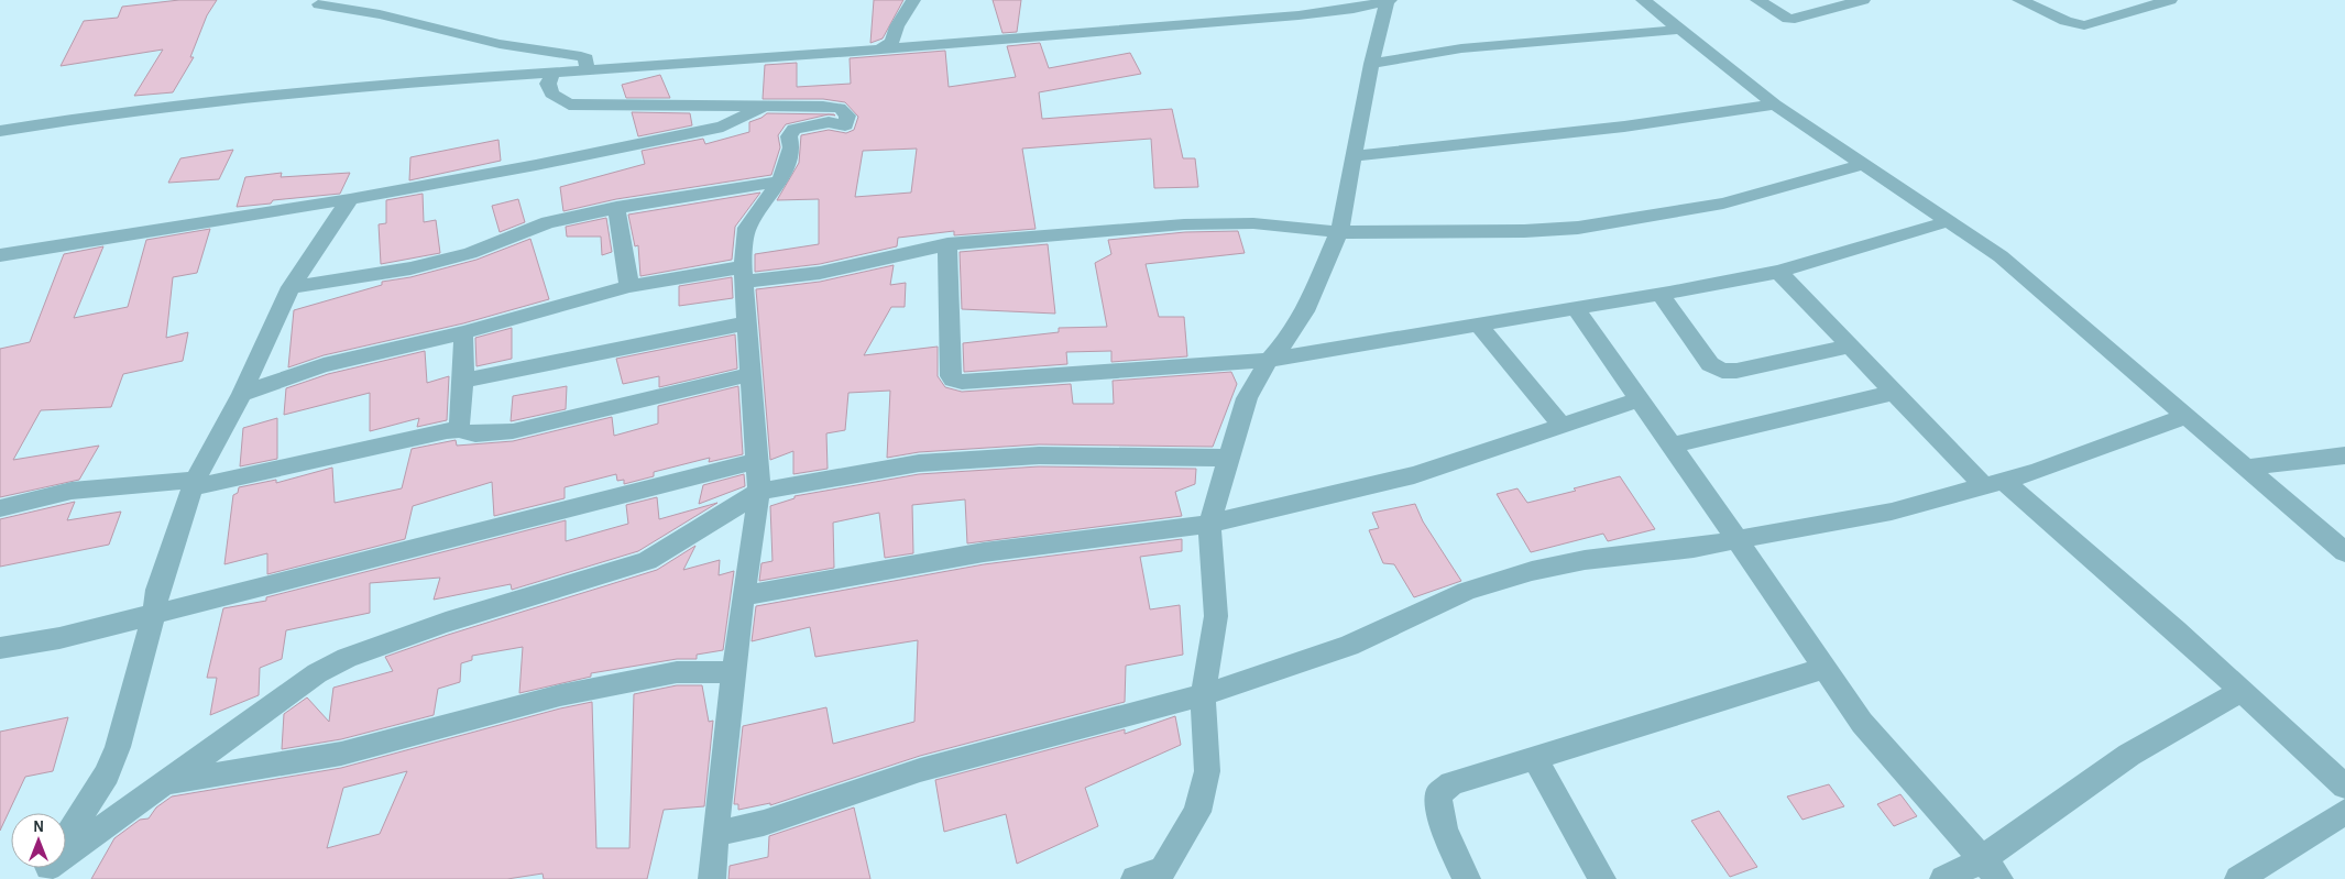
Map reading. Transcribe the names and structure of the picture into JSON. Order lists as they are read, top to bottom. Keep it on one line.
{"north":"top"}
